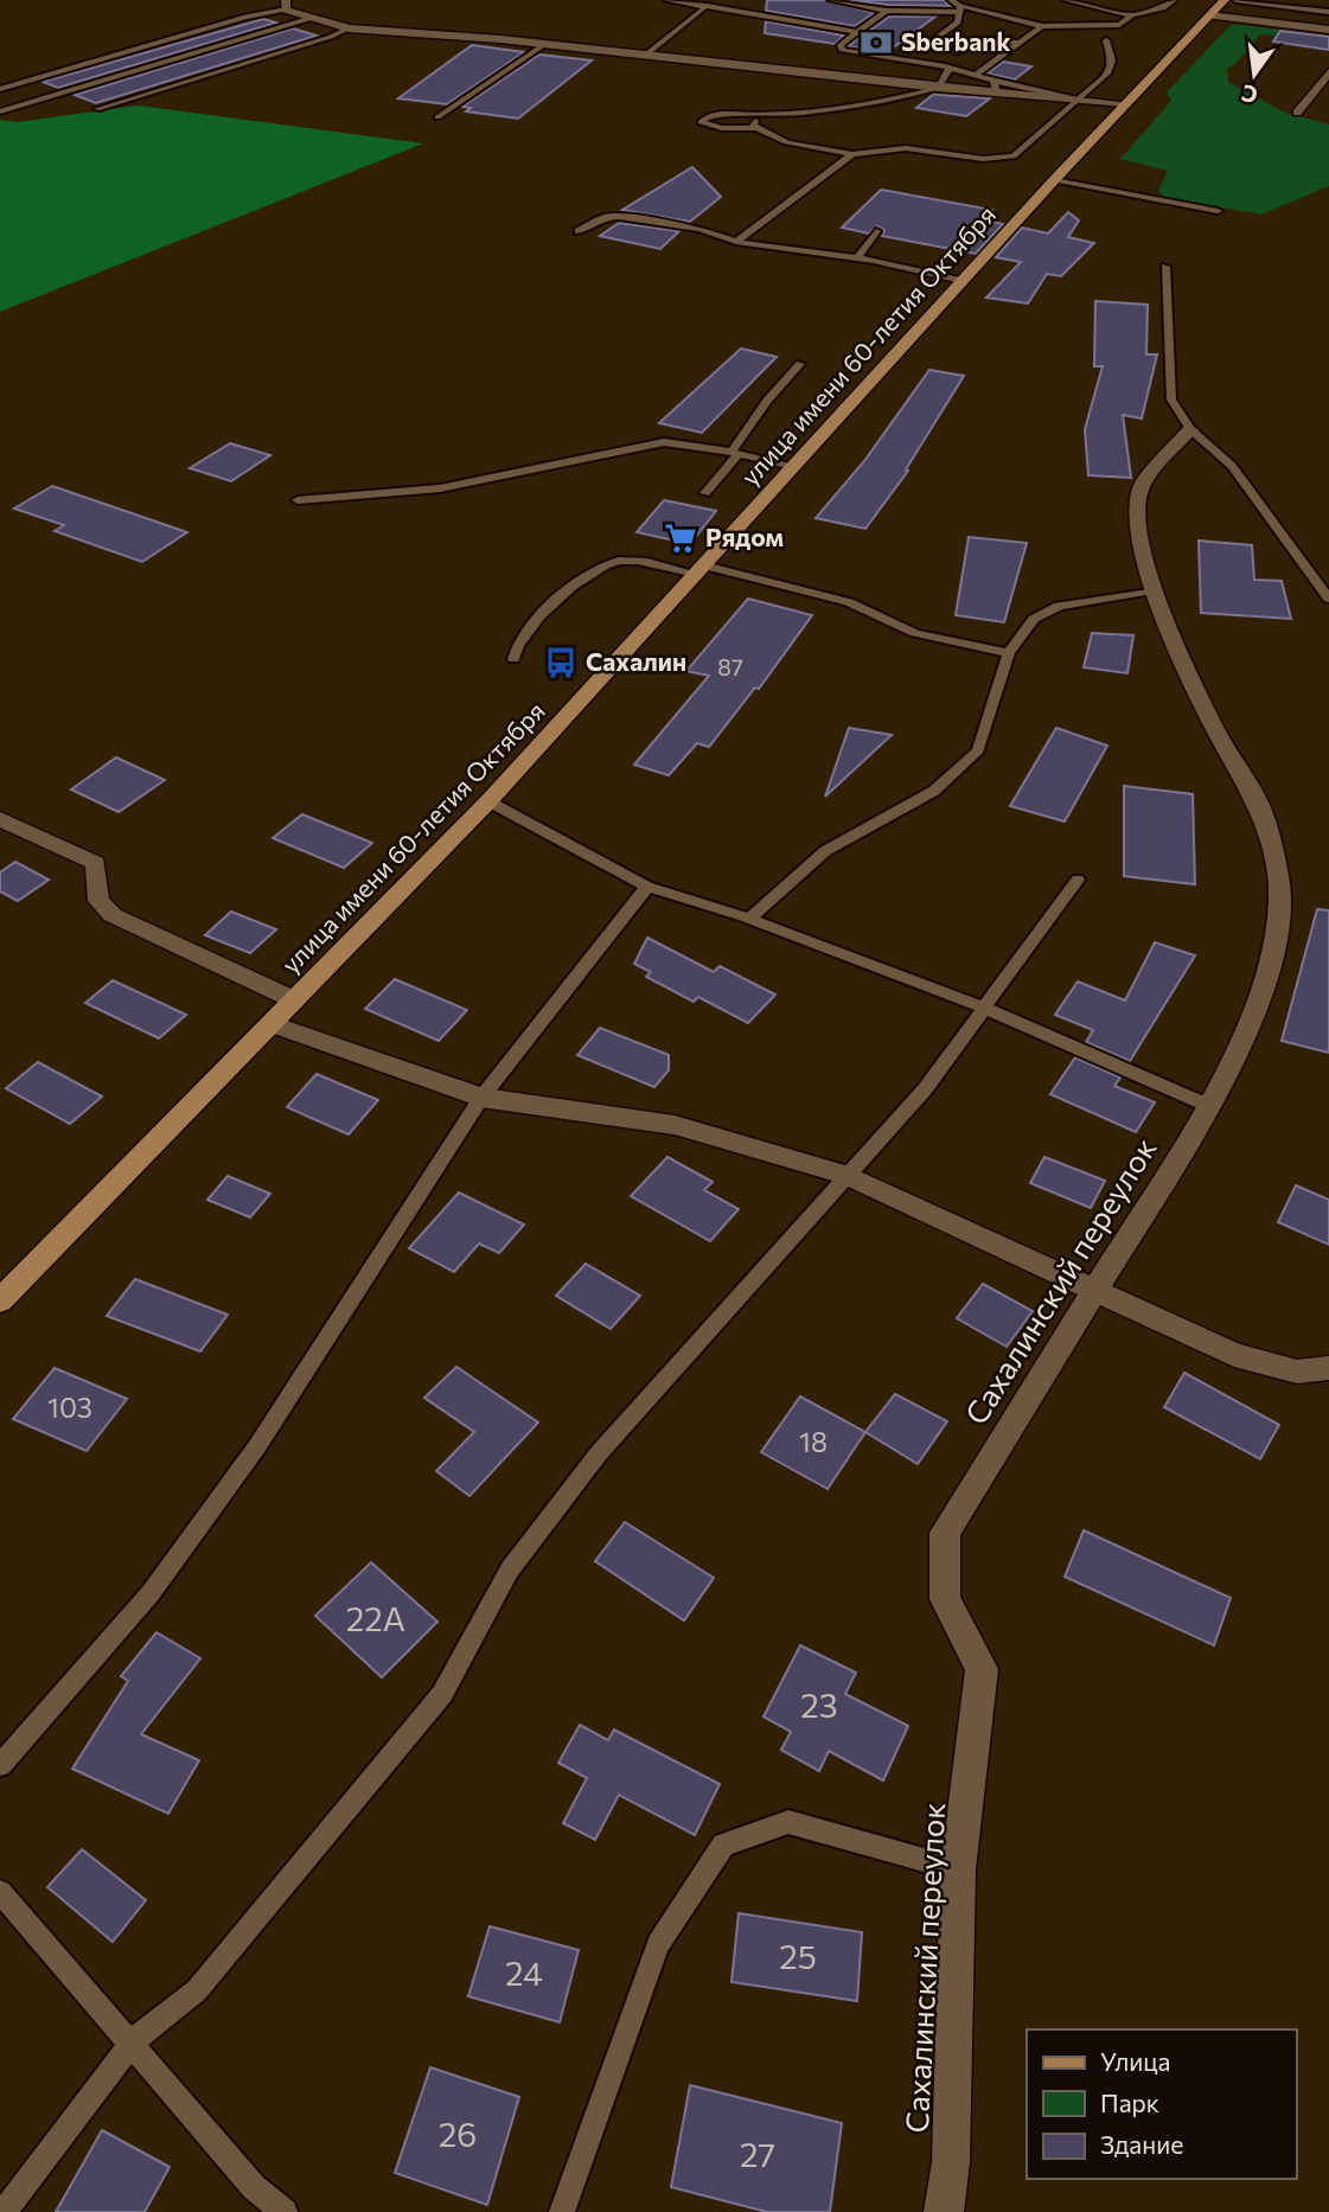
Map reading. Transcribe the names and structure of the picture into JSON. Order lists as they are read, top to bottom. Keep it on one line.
{"streets":{"main road":["улица имени 60-летия Октября"],"street":["Сахалинский переулок"]},"places":{"bank":["Sberbank"],"supermarket":["Рядом"],"bus stop":["Сахалин"]},"house_numbers":["87","103","18","22А","23","25","24","26","27"],"legend":["Улица","Парк","Здание"],"north":"bottom"}
